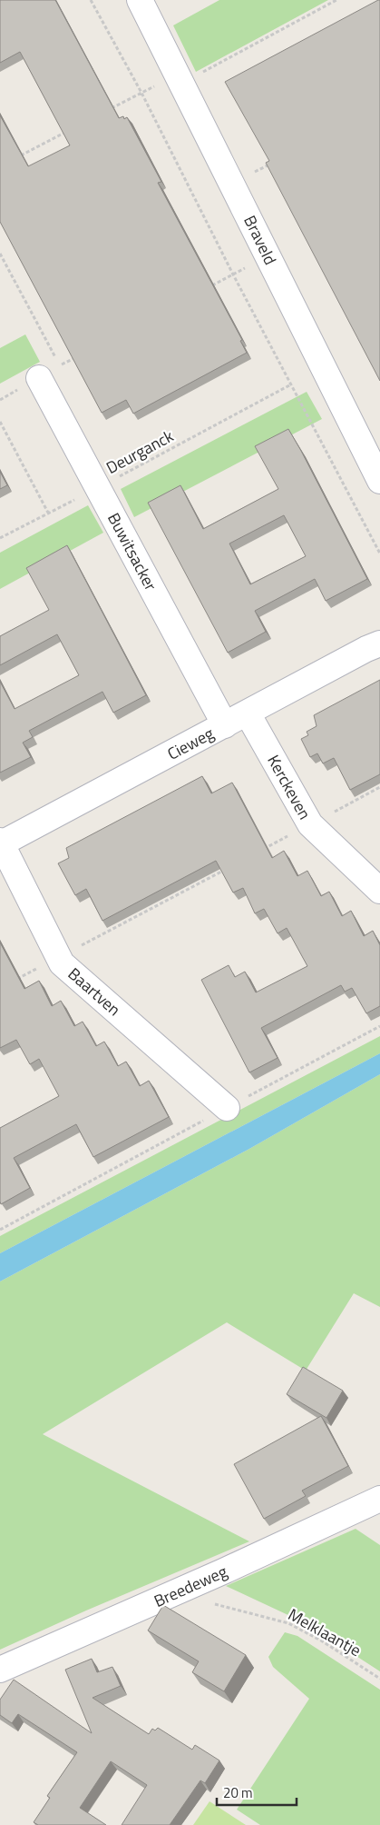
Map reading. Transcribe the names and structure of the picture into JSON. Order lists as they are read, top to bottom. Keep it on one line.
{"streets":{"street":["Braveld","Buwitsacker","Cieweg","Kerckeven","Baartven","Breedeweg"],"path":["Deurganck","Melklaantje"]},"crossings":[["Deurganck","Buwitsacker"],["Buwitsacker","Cieweg"],["Cieweg","Kerckeven"],["Cieweg","Baartven"],["Breedeweg","Melklaantje"]],"scale_bar":"20 m"}
